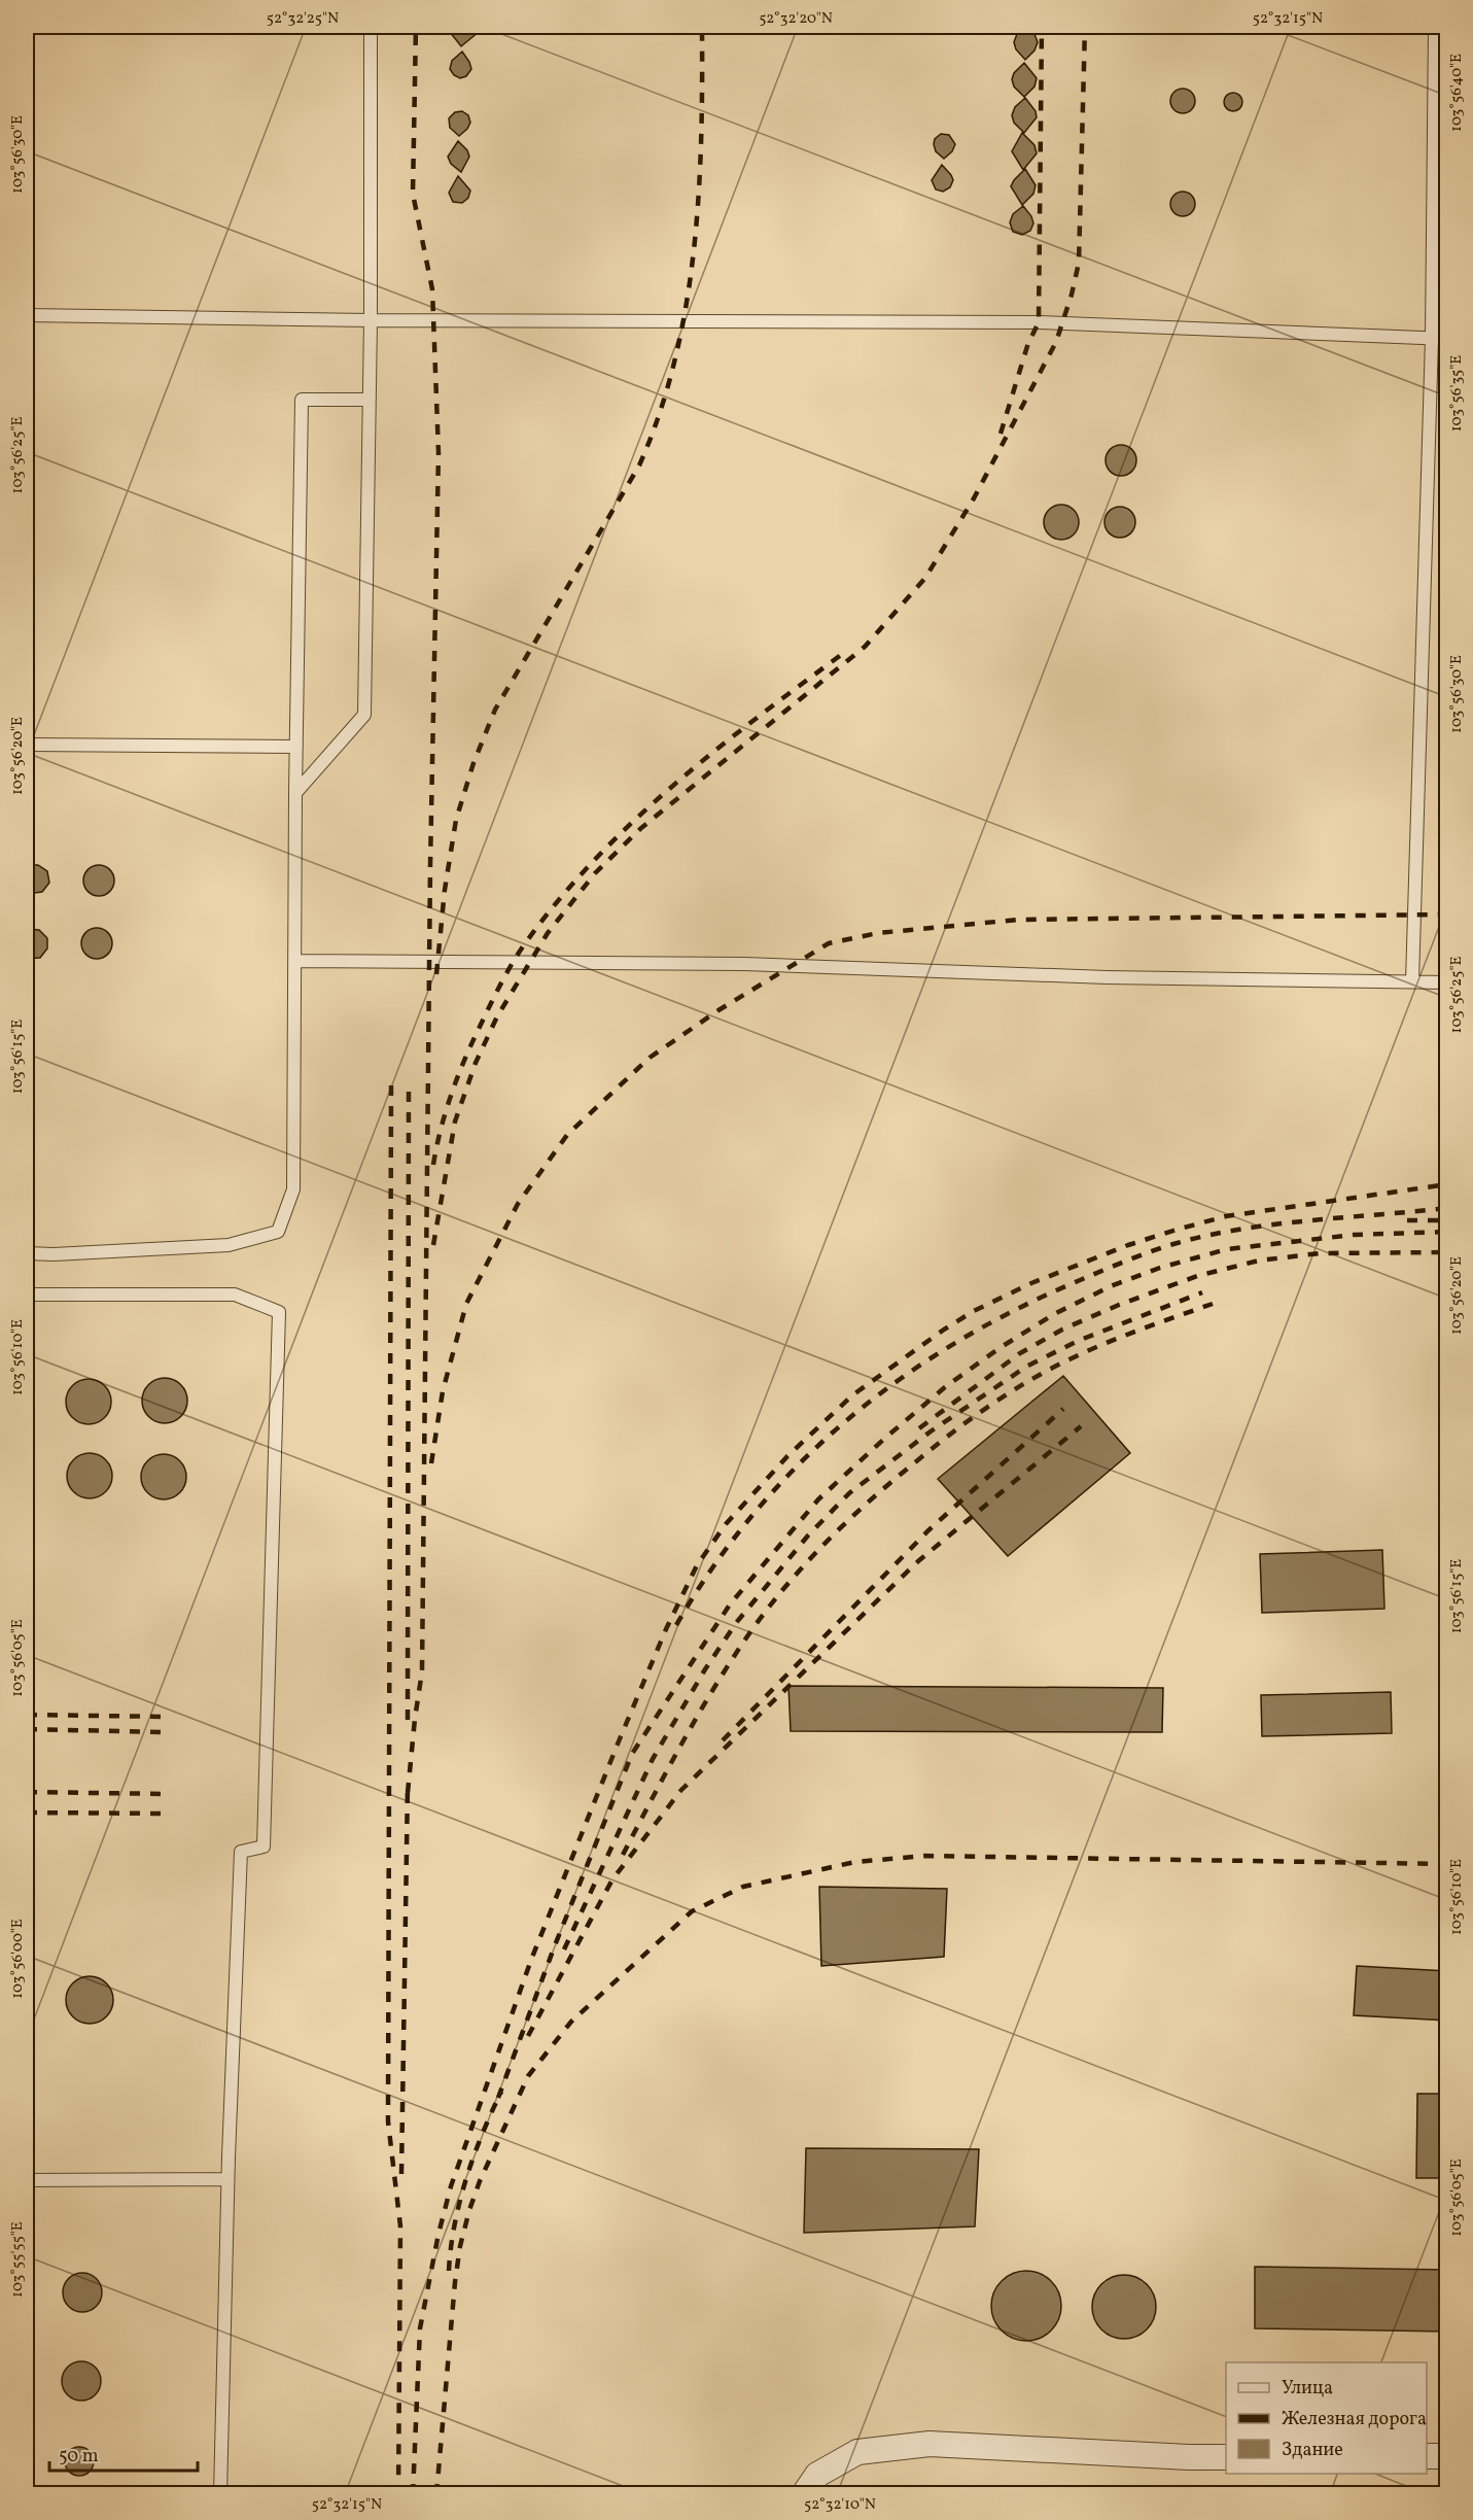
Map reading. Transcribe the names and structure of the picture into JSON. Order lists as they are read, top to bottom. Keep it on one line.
{"legend":["Улица","Железная дорога","Здание"],"scale_bar":"50 m","coordinates":["52°32'25\"N","52°32'20\"N","52°32'15\"N","103°56'40\"E","103°56'30\"E","103°56'35\"E","103°56'25\"E","103°56'20\"E","103°56'15\"E","103°56'10\"E","103°56'05\"E","103°56'00\"E","103°55'55\"E","52°32'10\"N"]}
